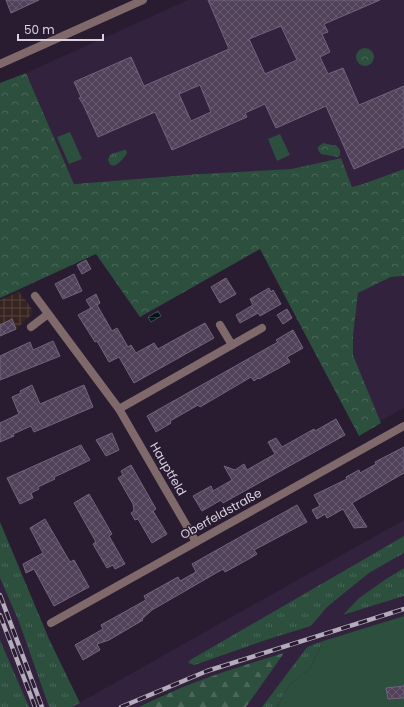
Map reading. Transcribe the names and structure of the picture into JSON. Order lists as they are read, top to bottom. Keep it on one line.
{"streets":{"street":["Hauptfeld","Oberfeldstraße"]},"crossings":[["Hauptfeld","Oberfeldstraße"]],"scale_bar":"50 m"}
